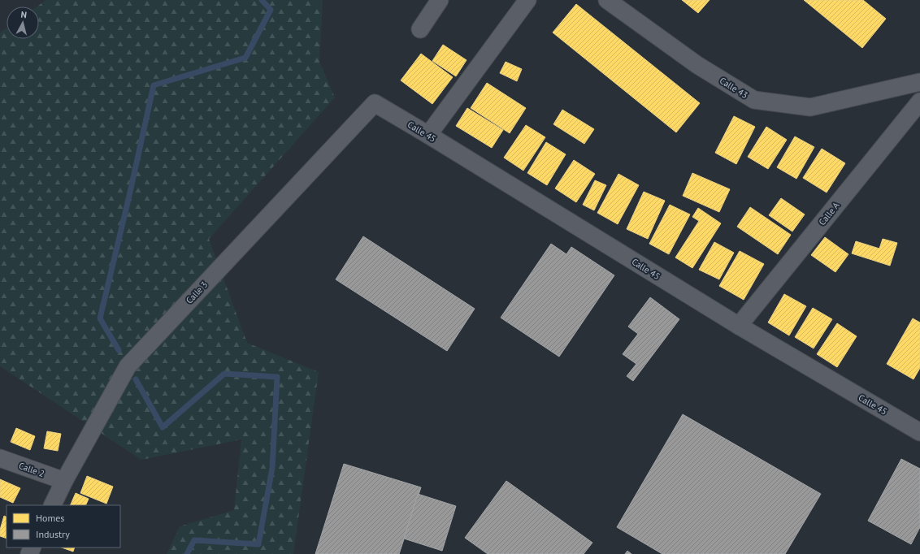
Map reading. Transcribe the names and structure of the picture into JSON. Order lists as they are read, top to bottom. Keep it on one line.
{"streets":{"street":["Calle 43","Calle 45","Calle A","Calle 3","Calle 2"]},"crossings":[["Calle 45","Calle A"],["Calle 45","Calle 3"],["Calle 3","Calle 2"]],"legend":["Homes","Industry"],"north":"top"}
